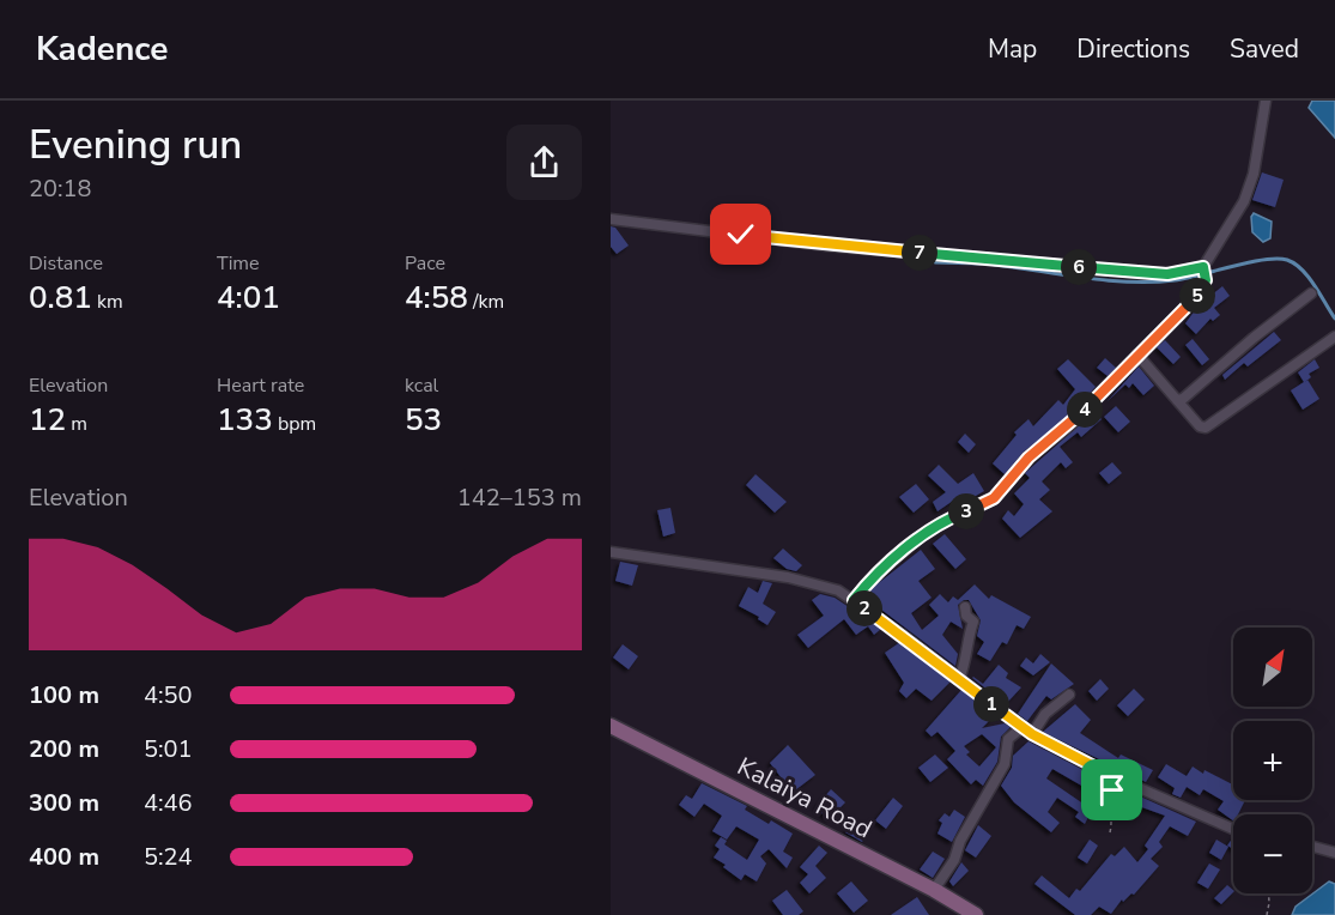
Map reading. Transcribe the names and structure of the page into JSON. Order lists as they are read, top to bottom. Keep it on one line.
{"streets":{"main road":["Kalaiya Road"]},"north":"top right","page":{"header":"Kadence","nav":["Map","Directions","Saved"],"heading":["Evening run","20:18"],"stats":[["Distance","0.81 km"],["Time","4:01"],["Pace","4:58 /km"],["Elevation","12 m"],["Heart rate","133 bpm"],["kcal","53"]],"pins":["7","6","5","4","3","2","1"],"chart":["Elevation","142–153 m"],"map_buttons":["+","−"],"list":[{"name":"100 m","note":"4:50"},{"name":"200 m","note":"5:01"},{"name":"300 m","note":"4:46"},{"name":"400 m","note":"5:24"}]}}
